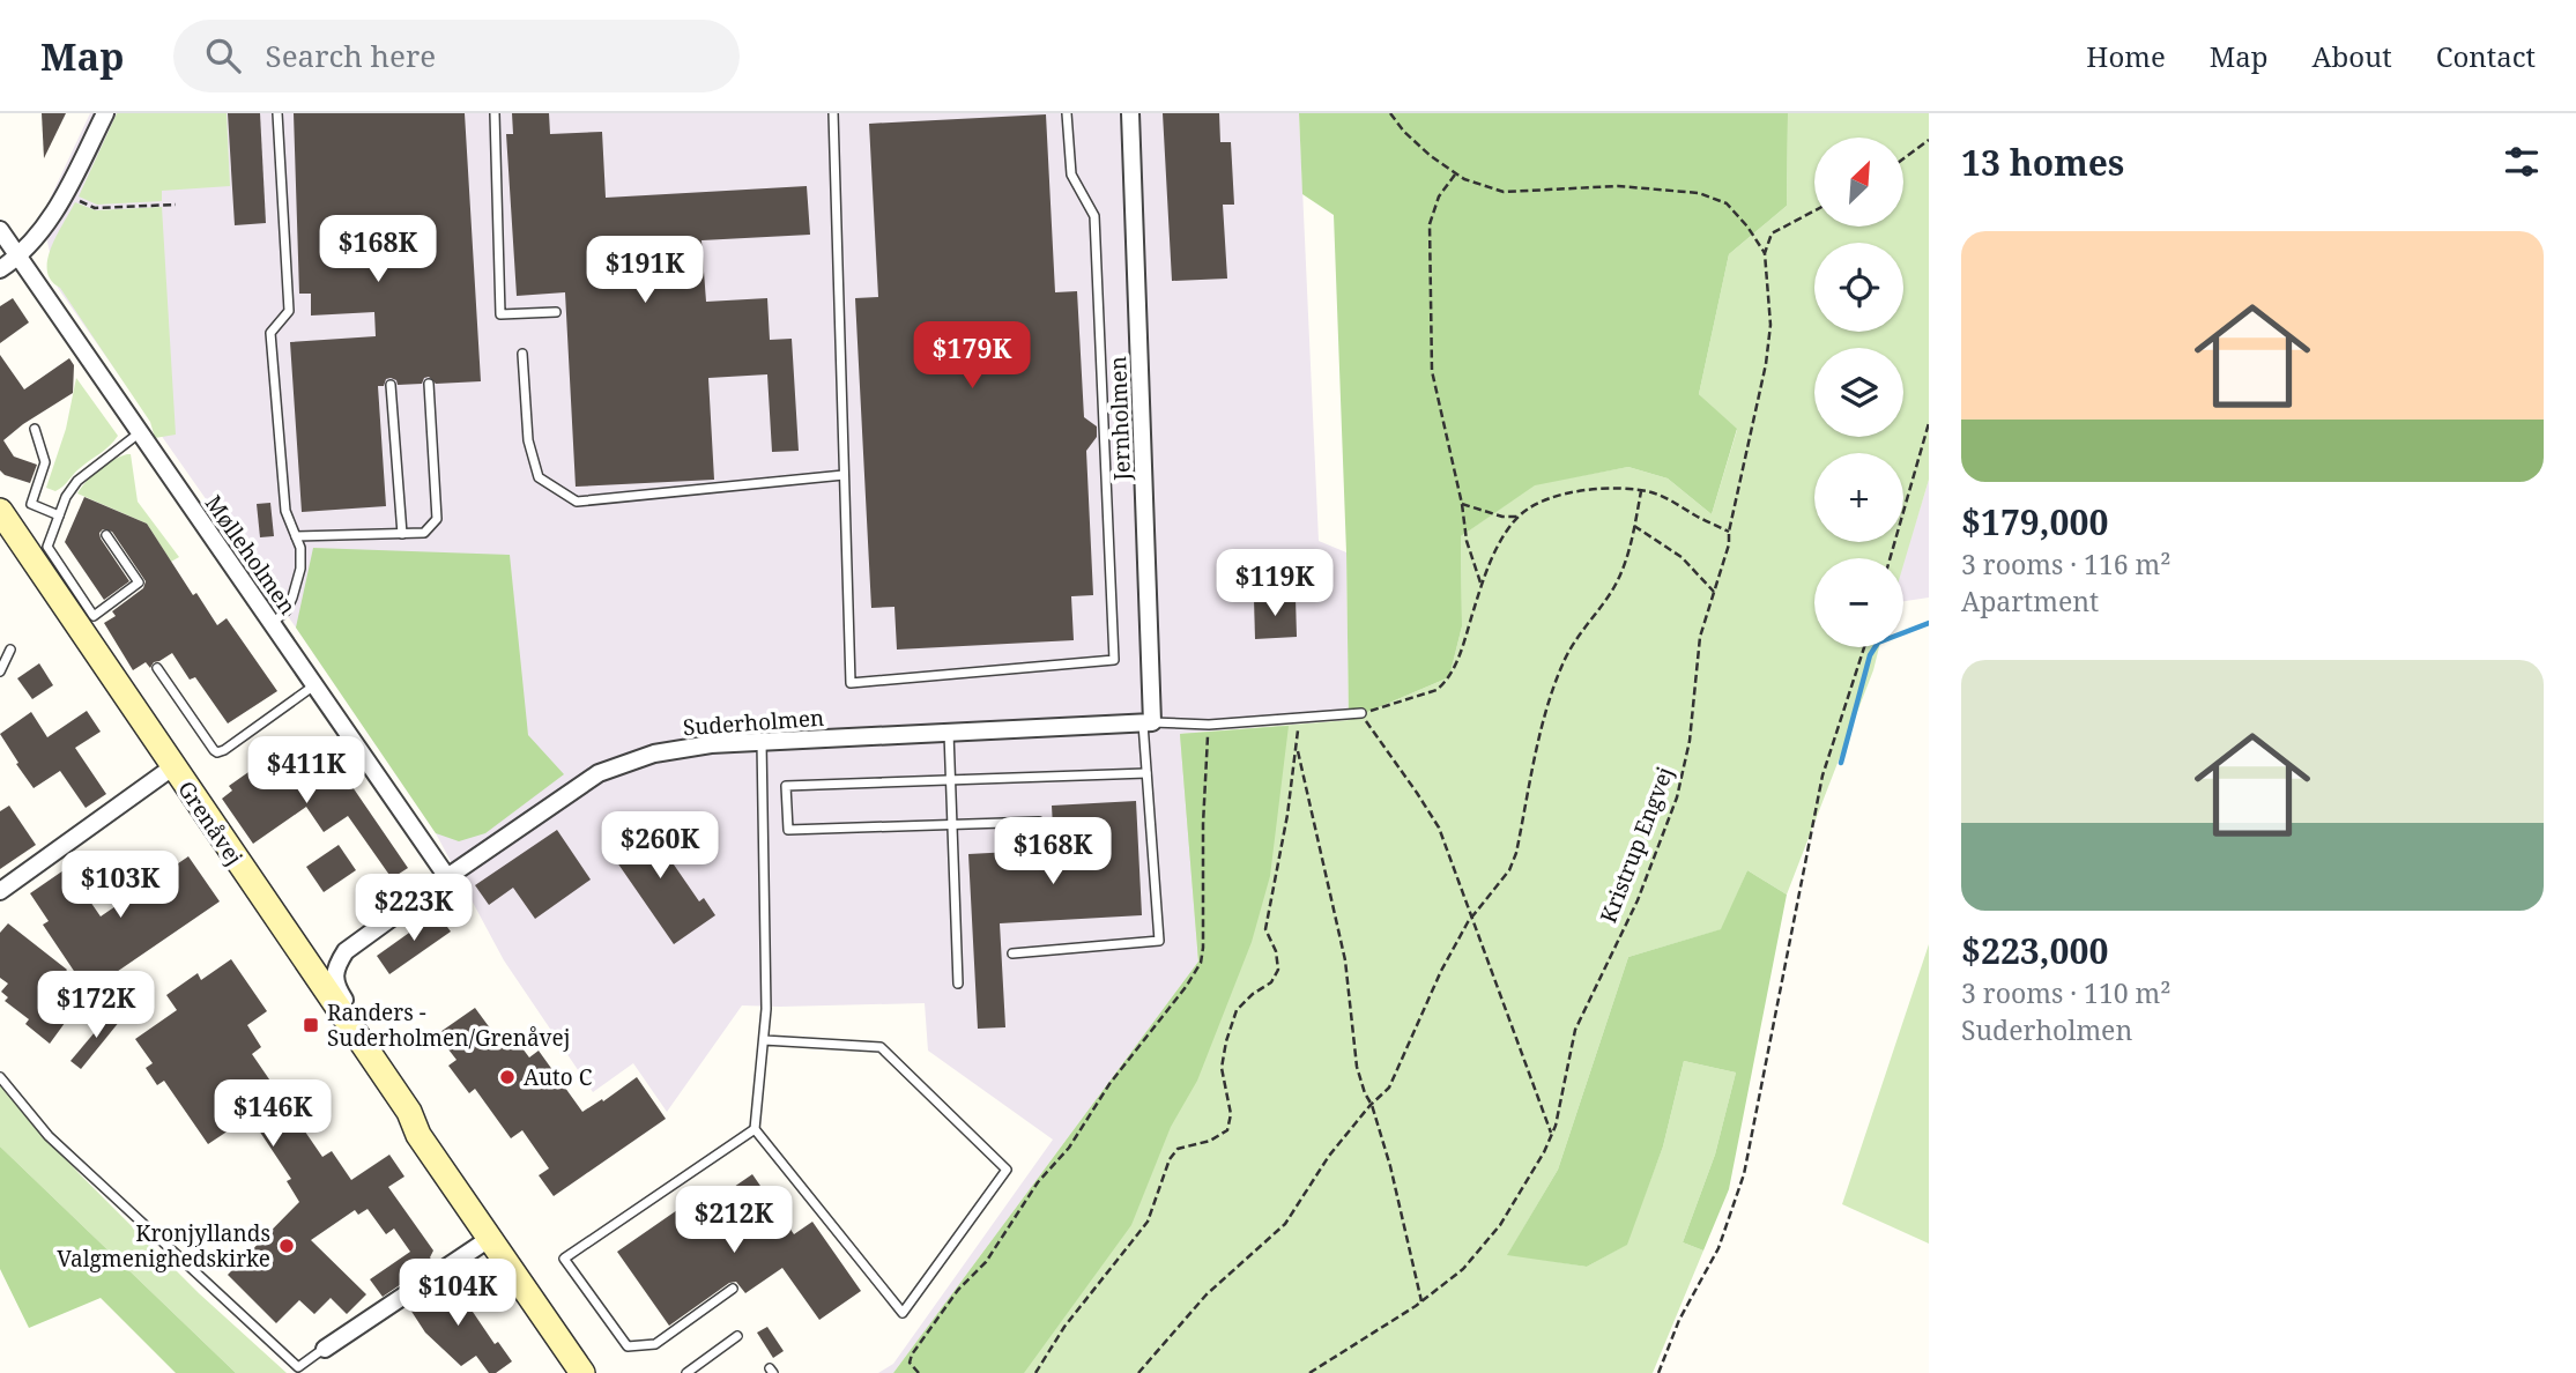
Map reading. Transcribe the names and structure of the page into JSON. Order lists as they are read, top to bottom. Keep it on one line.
{"streets":{"street":["Jernholmen","Mølleholmen","Suderholmen","Grenåvej"],"path":["Kristrup Engvej"]},"crossings":[["Jernholmen","Suderholmen"],["Mølleholmen","Suderholmen"],["Suderholmen","Grenåvej"]],"places":{"transit":["Randers - Suderholmen/Grenåvej"],"other":["Auto C","Kronjyllands Valgmenighedskirke"]},"north":"top right","page":{"header":"Map","search":"Search here","nav":["Home","Map","About","Contact"],"heading":"13 homes","map_buttons":["+","−"],"list":[{"name":"$179,000","note":"3 rooms · 116 m² · Apartment"},{"name":"$223,000","note":"3 rooms · 110 m² · Suderholmen"}],"price":["$168K","$191K","$179K","$119K","$411K","$260K","$168K","$103K","$223K","$172K","$146K","$212K","$104K"]}}
